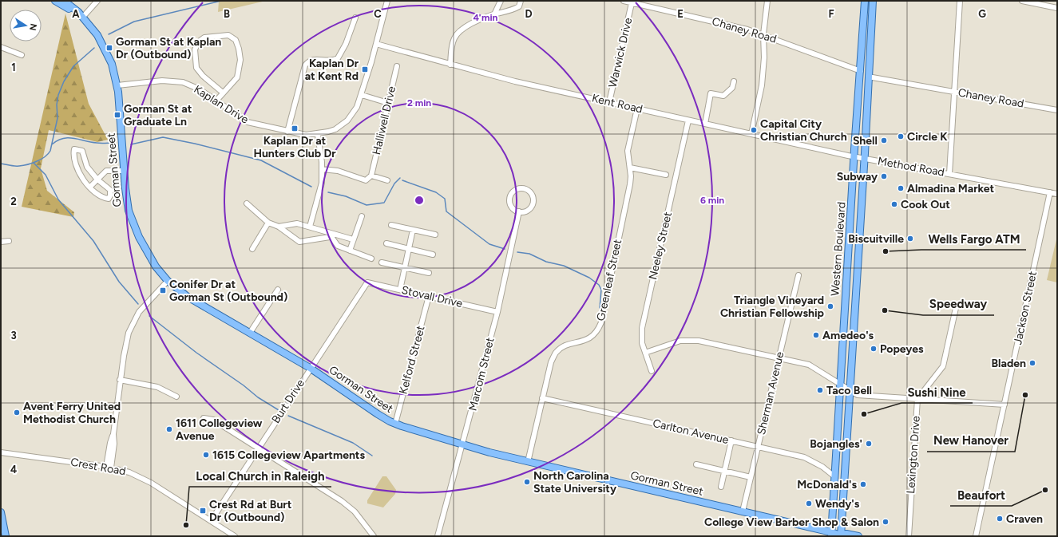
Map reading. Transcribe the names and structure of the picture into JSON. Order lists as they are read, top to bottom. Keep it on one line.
{"streets":{"main road":["Gorman Street","Western Boulevard"],"street":["Chaney Road","Warwick Drive","Kent Road","Kaplan Drive","Halliwell Drive","Method Road","Neeley Street","Greenleaf Street","Stovall Drive","Jackson Street","Kelford Street","Marcom Street","Sherman Avenue","Burt Drive","Carlton Avenue","Lexington Drive","Crest Road"]},"crossings":[["Chaney Road","Warwick Drive"],["Chaney Road","Western Boulevard"],["Warwick Drive","Kent Road"],["Kent Road","Kaplan Drive"],["Kent Road","Method Road"],["Kent Road","Neeley Street"],["Kent Road","Western Boulevard"],["Kent Road","Greenleaf Street"],["Kaplan Drive","Gorman Street"],["Method Road","Western Boulevard"],["Method Road","Jackson Street"],["Gorman Street","Western Boulevard"],["Gorman Street","Greenleaf Street"],["Gorman Street","Kelford Street"],["Gorman Street","Marcom Street"],["Gorman Street","Sherman Avenue"],["Gorman Street","Burt Drive"],["Western Boulevard","Carlton Avenue"],["Greenleaf Street","Carlton Avenue"],["Stovall Drive","Kelford Street"],["Stovall Drive","Marcom Street"],["Stovall Drive","Burt Drive"],["Sherman Avenue","Carlton Avenue"],["Burt Drive","Crest Road"]],"places":{"transit":["Gorman St at Kaplan Dr (Outbound)","Kaplan Dr at Kent Rd","Gorman St at Graduate Ln","Kaplan Dr at Hunters Club Dr","Conifer Dr at Gorman St (Outbound)","Crest Rd at Burt Dr (Outbound)"],"other":["Capital City Christian Church","Circle K","Shell","Subway","Almadina Market","Cook Out","Biscuitville","Wells Fargo ATM","Triangle Vineyard Christian Fellowship","Speedway","Amedeo's","Popeyes","Bladen","Taco Bell","New Hanover","Avent Ferry United Methodist Church","Sushi Nine","1611 Collegeview Avenue","Bojangles'","1615 Collegeview Apartments","North Carolina State University","McDonald's","Beaufort","Wendy's","Craven","College View Barber Shop & Salon","Local Church in Raleigh"]},"north":"right","grid":{"columns":["A","B","C","D","E","F","G"],"rows":["1","2","3","4"]},"rings":["4 min","2 min","6 min"]}
